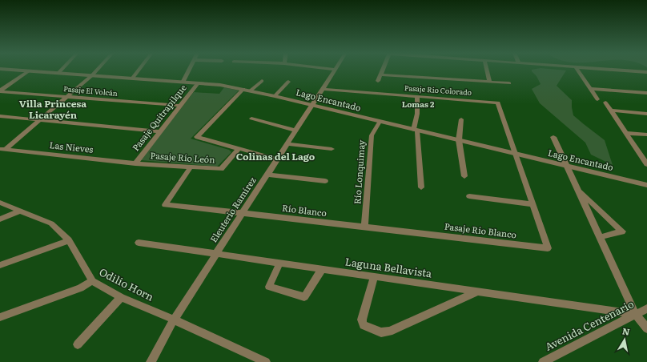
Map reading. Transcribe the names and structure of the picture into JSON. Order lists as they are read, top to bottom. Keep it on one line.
{"streets":{"street":["Pasaje Río Colorado","Pasaje El Volcán","Lago Encantado","Pasaje Quitrapilque","Las Nieves","Pasaje Río León","Río Lonquimay","Eleuterio Ramírez","Río Blanco","Pasaje Río Blanco","Laguna Bellavista","Odilio Horn","Avenida Centenario"]},"crossings":[["Pasaje Río Colorado","Lago Encantado"],["Pasaje Río Colorado","Eleuterio Ramírez"],["Pasaje El Volcán","Pasaje Quitrapilque"],["Lago Encantado","Pasaje Quitrapilque"],["Lago Encantado","Río Lonquimay"],["Lago Encantado","Eleuterio Ramírez"],["Pasaje Quitrapilque","Las Nieves"],["Pasaje Quitrapilque","Pasaje Río León"],["Las Nieves","Pasaje Río León"],["Pasaje Río León","Río Blanco"],["Río Lonquimay","Río Blanco"],["Río Lonquimay","Pasaje Río Blanco"],["Eleuterio Ramírez","Río Blanco"],["Eleuterio Ramírez","Laguna Bellavista"],["Eleuterio Ramírez","Odilio Horn"],["Río Blanco","Pasaje Río Blanco"],["Laguna Bellavista","Avenida Centenario"]],"districts":["Villa Princesa Licarayén","Lomas 2","Colinas del Lago"],"north":"top"}
